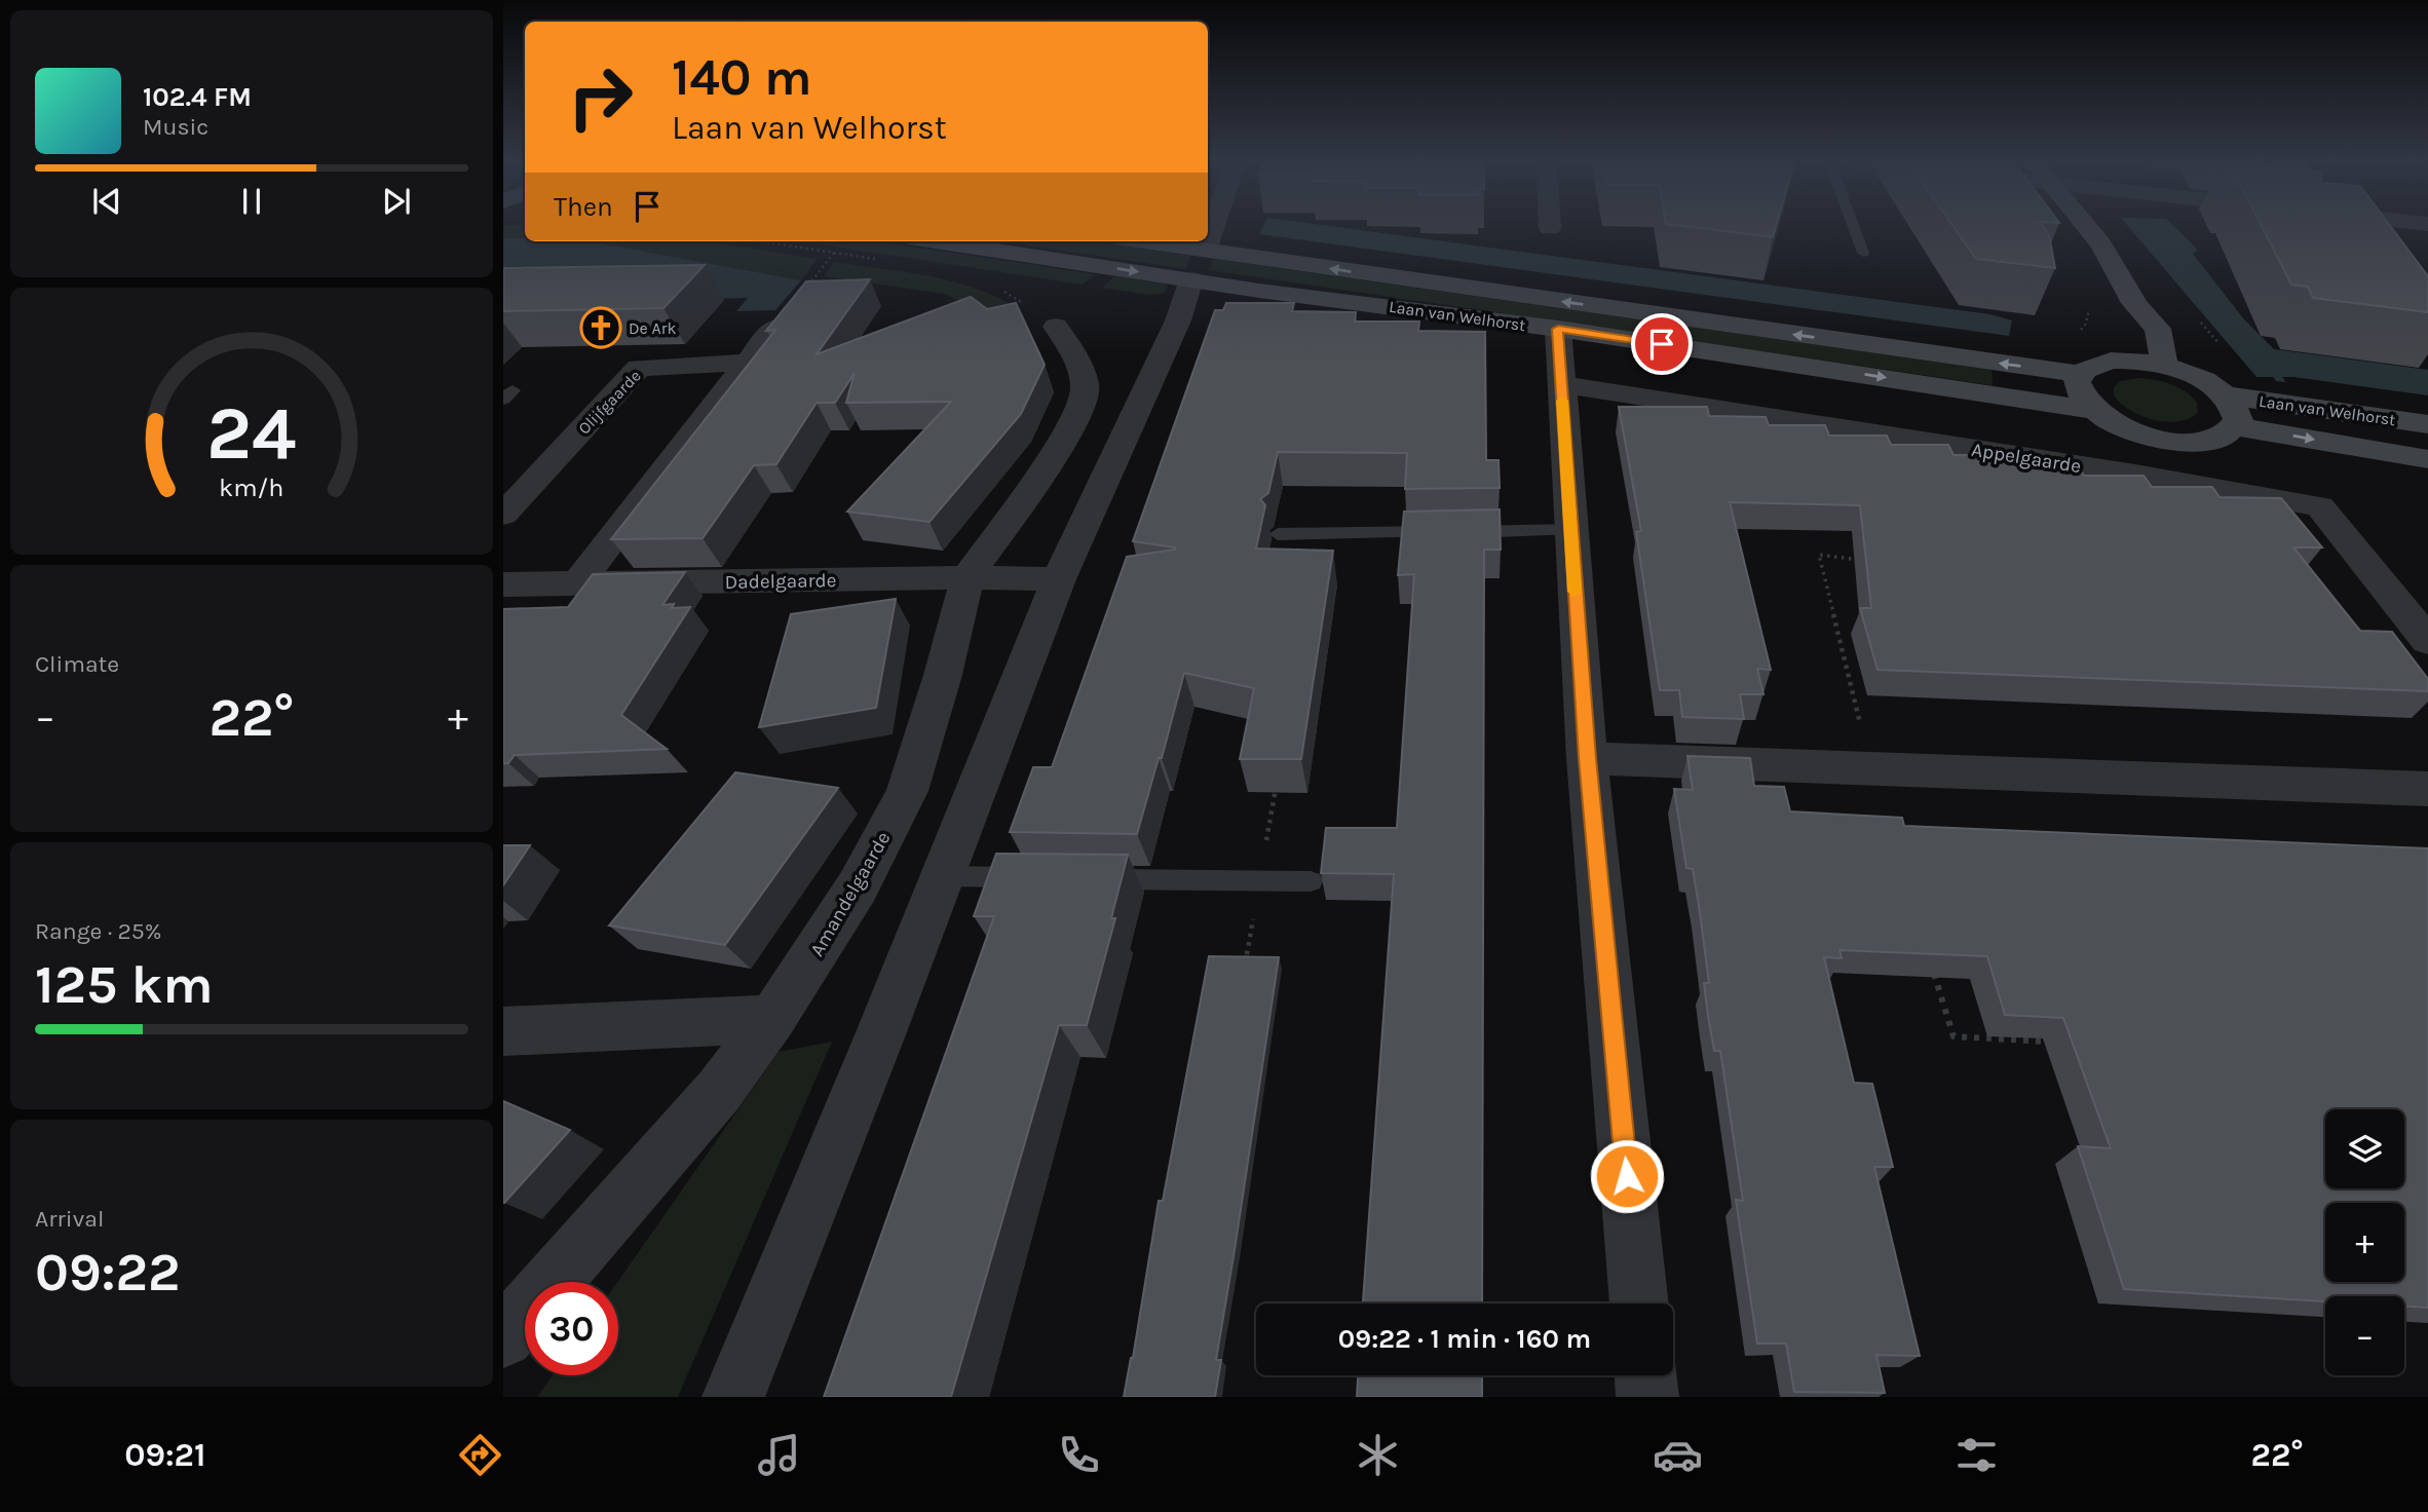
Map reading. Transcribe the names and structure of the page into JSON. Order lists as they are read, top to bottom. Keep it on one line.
{"streets":{"main road":["Laan van Welhorst"],"street":["Olijfgaarde","Appelgaarde","Dadelgaarde","Amandelgaarde"]},"crossings":[["Laan van Welhorst","Amandelgaarde"],["Dadelgaarde","Amandelgaarde"]],"places":{"church":["De Ark"]},"page":{"turn":["140 m","Laan van Welhorst"],"song":["102.4 FM","Music"],"then":"Then","tile":["Climate",["Range · 25%","125 km"],["Arrival","09:22"]],"heat":["−","22°","+"],"map_buttons":["+","−"],"limit":"30","trip":"09:22 · 1 min · 160 m","tabs":["09:21","22°"],"gauge":["24","km/h"]}}
